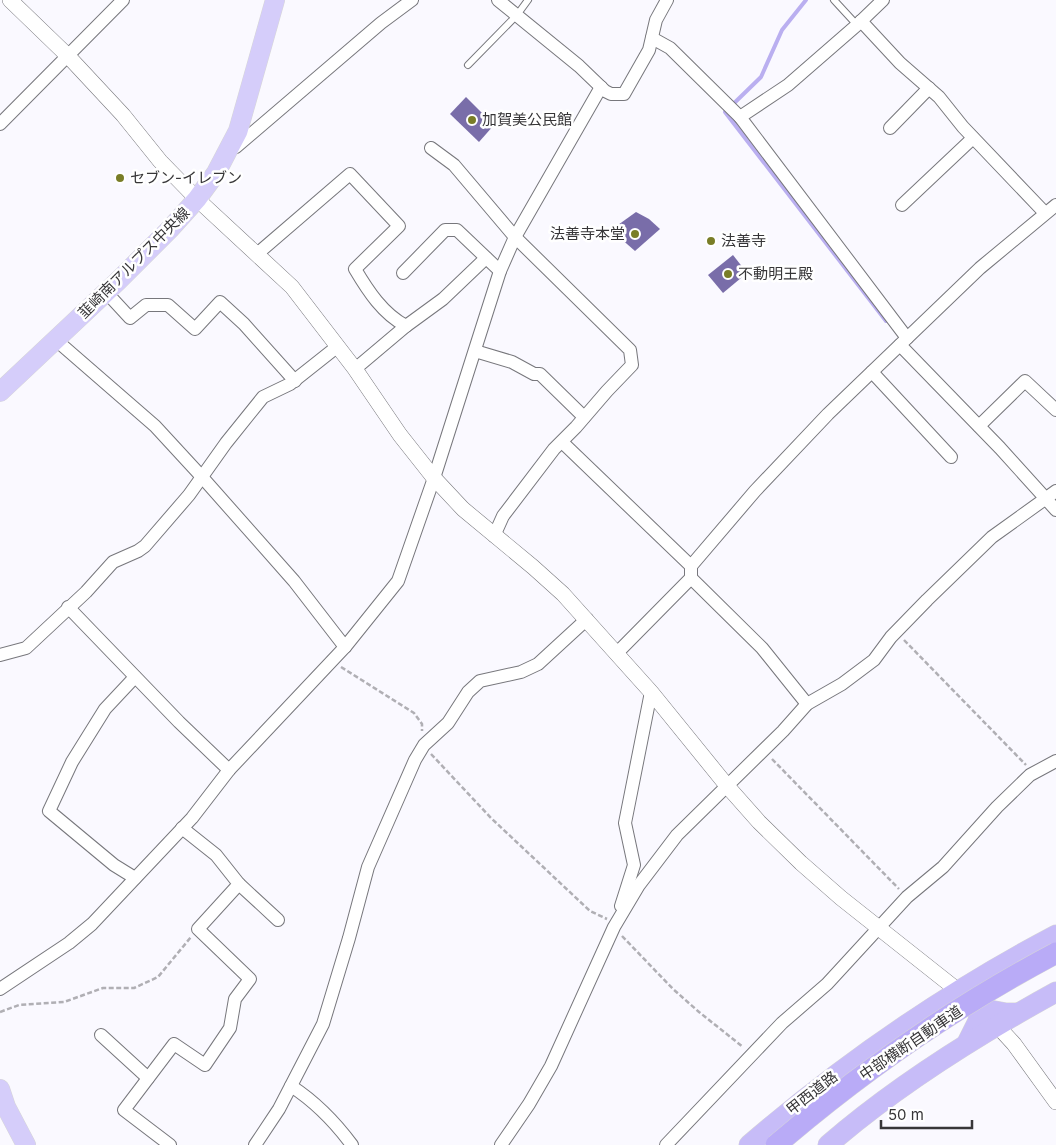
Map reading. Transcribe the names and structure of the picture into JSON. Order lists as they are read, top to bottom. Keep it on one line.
{"streets":{"highway":["中部横断自動車道","甲西道路"],"main road":["韮崎南アルプス中央線"]},"places":["加賀美公民館","セブン-イレブン","法善寺本堂","法善寺","不動明王殿"],"scale_bar":"50 m"}
